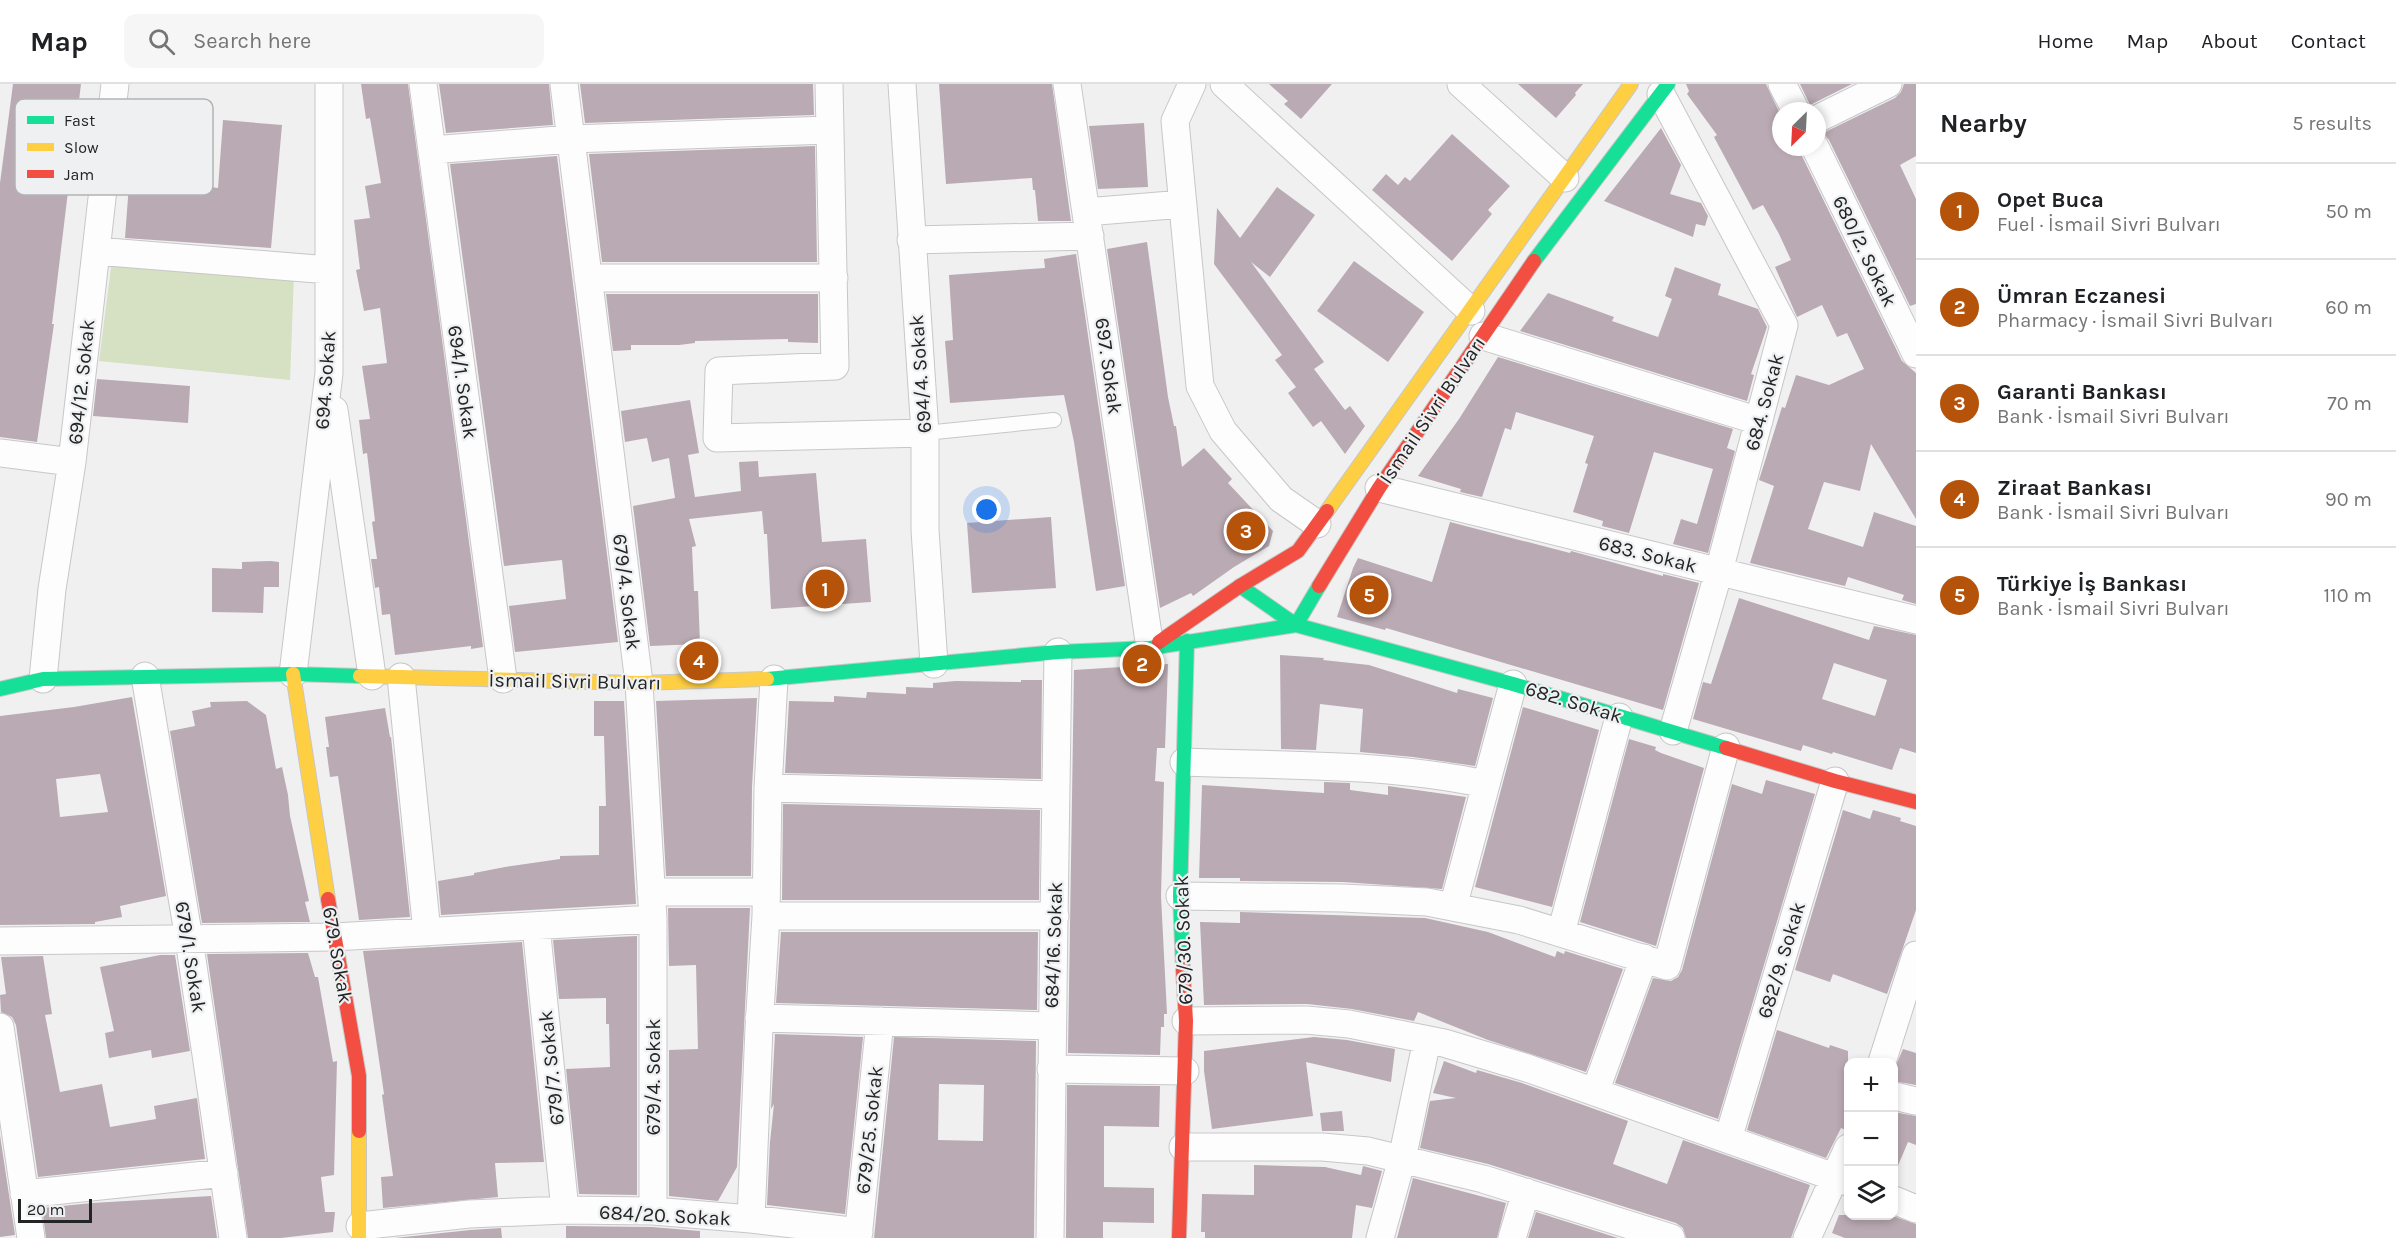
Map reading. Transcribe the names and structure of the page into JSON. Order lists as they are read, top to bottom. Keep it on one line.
{"streets":{"main road":["İsmail Sivri Bulvarı","682. Sokak","679/30. Sokak","679. Sokak"],"street":["680/2. Sokak","697. Sokak","694/4. Sokak","694. Sokak","694/12. Sokak","694/1. Sokak","684. Sokak","683. Sokak","679/4. Sokak","684/16. Sokak","679/1. Sokak","682/9. Sokak","679/7. Sokak","679/25. Sokak","684/20. Sokak"]},"crossings":[["697. Sokak","İsmail Sivri Bulvarı"],["694/4. Sokak","İsmail Sivri Bulvarı"],["694. Sokak","İsmail Sivri Bulvarı"],["694. Sokak","679. Sokak"],["694/12. Sokak","İsmail Sivri Bulvarı"],["694/1. Sokak","İsmail Sivri Bulvarı"],["684. Sokak","İsmail Sivri Bulvarı"],["684. Sokak","683. Sokak"],["684. Sokak","682. Sokak"],["İsmail Sivri Bulvarı","683. Sokak"],["İsmail Sivri Bulvarı","679/4. Sokak"],["İsmail Sivri Bulvarı","682. Sokak"],["İsmail Sivri Bulvarı","679/30. Sokak"],["İsmail Sivri Bulvarı","684/16. Sokak"],["İsmail Sivri Bulvarı","679. Sokak"],["İsmail Sivri Bulvarı","679/1. Sokak"],["679/4. Sokak","684/20. Sokak"],["682. Sokak","682/9. Sokak"],["679. Sokak","684/20. Sokak"],["679/7. Sokak","684/20. Sokak"],["679/25. Sokak","684/20. Sokak"]],"legend":["Fast","Slow","Jam"],"scale_bar":"20 m","north":"bottom left","page":{"header":"Map","search":"Search here","nav":["Home","Map","About","Contact"],"heading":["Nearby","5 results"],"list":[{"mark":"1","name":"Opet Buca","note":"Fuel · İsmail Sivri Bulvarı","value":"50 m"},{"mark":"2","name":"Ümran Eczanesi","note":"Pharmacy · İsmail Sivri Bulvarı","value":"60 m"},{"mark":"3","name":"Garanti Bankası","note":"Bank · İsmail Sivri Bulvarı","value":"70 m"},{"mark":"4","name":"Ziraat Bankası","note":"Bank · İsmail Sivri Bulvarı","value":"90 m"},{"mark":"5","name":"Türkiye İş Bankası","note":"Bank · İsmail Sivri Bulvarı","value":"110 m"}],"pins":["3","1","5","4","2"],"map_buttons":["+","−"],"scale":"20 m"}}
